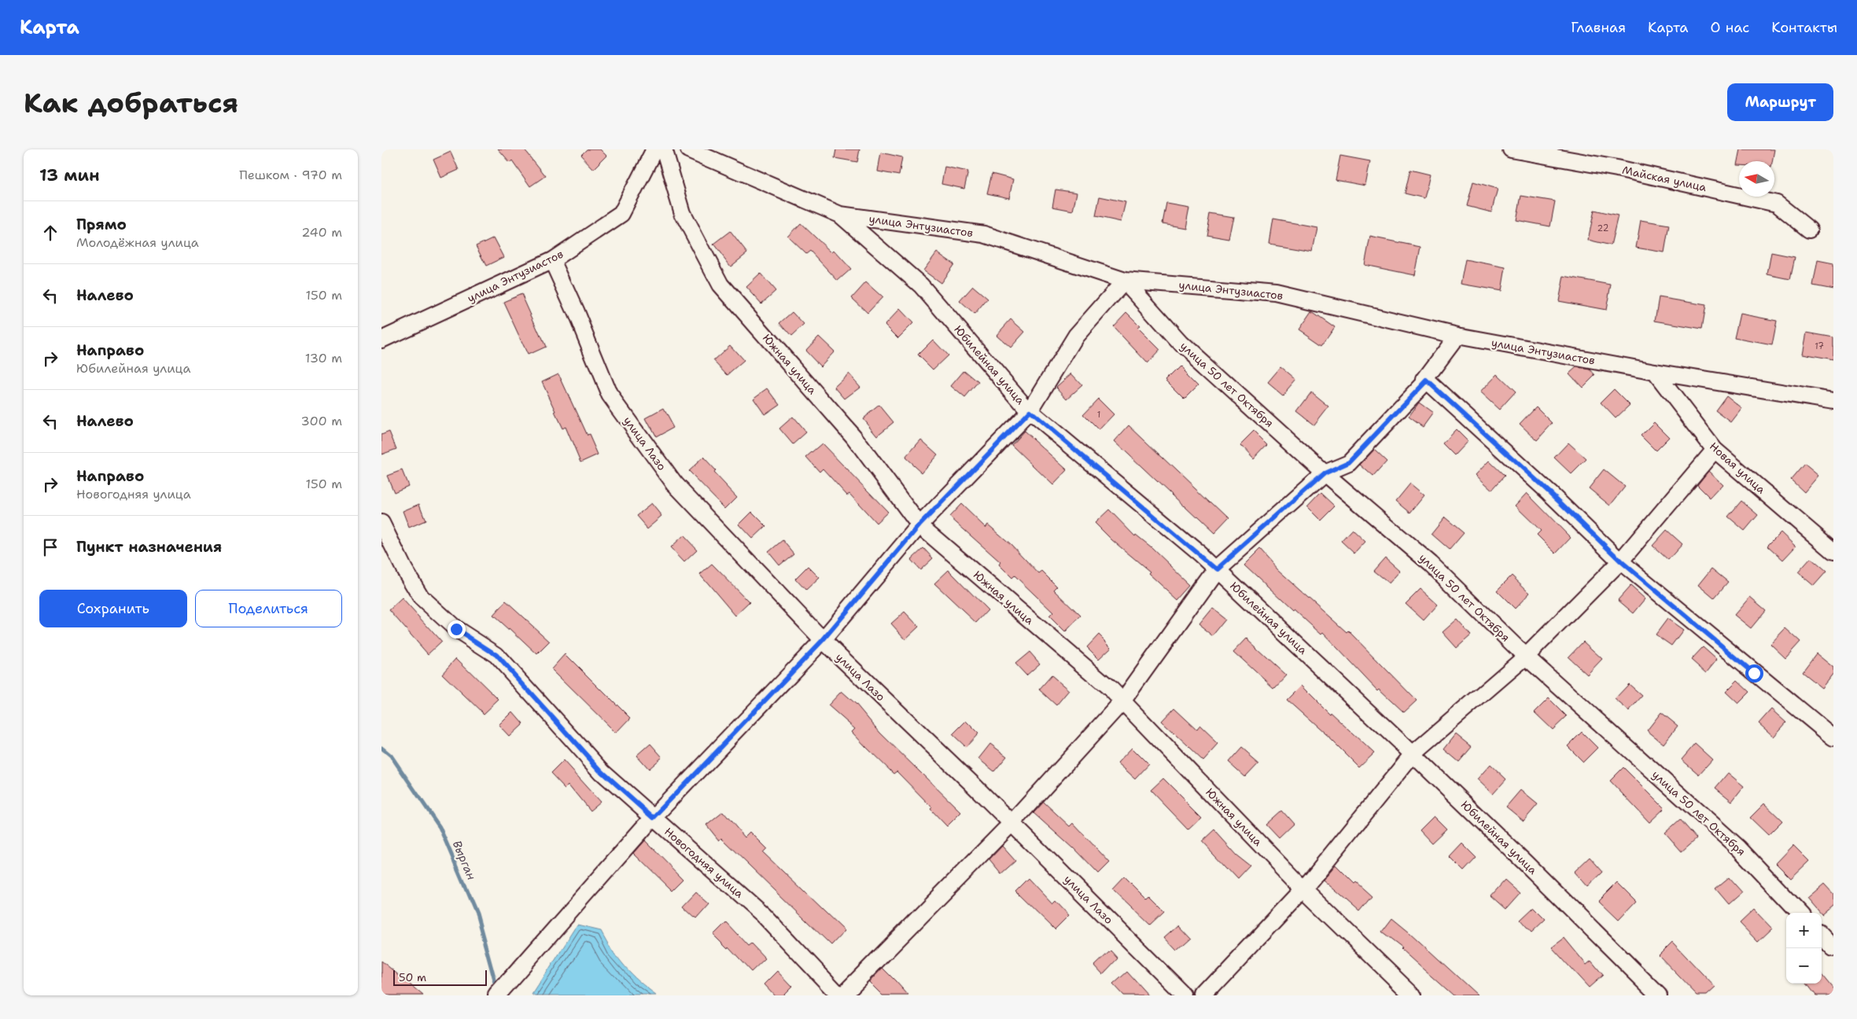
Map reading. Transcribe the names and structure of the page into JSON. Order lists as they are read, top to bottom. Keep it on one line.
{"streets":{"street":["Майская улица","улица Энтузиастов","Южная улица","Юбилейная улица","улица 50 лет Октября","улица Лазо","Новая улица","Новогодняя улица"]},"crossings":[["улица Энтузиастов","Юбилейная улица"],["улица Энтузиастов","улица 50 лет Октября"],["улица Энтузиастов","улица Лазо"],["улица Энтузиастов","Новая улица"]],"water":["Вырган"],"house_numbers":["22","17","1"],"scale_bar":"50 m","north":"left","page":{"header":"Карта","nav":["Главная","Карта","О нас","Контакты"],"buttons":["Маршрут",["Сохранить","Поделиться"]],"title":"Как добраться","heading":["13 мин","Пешком · 970 m"],"list":[["Прямо","Молодёжная улица","240 m"],["Налево","150 m"],["Направо","Юбилейная улица","130 m"],["Налево","300 m"],["Направо","Новогодняя улица","150 m"],"Пункт назначения"],"map_buttons":["+","−"],"scale":"50 m"}}
